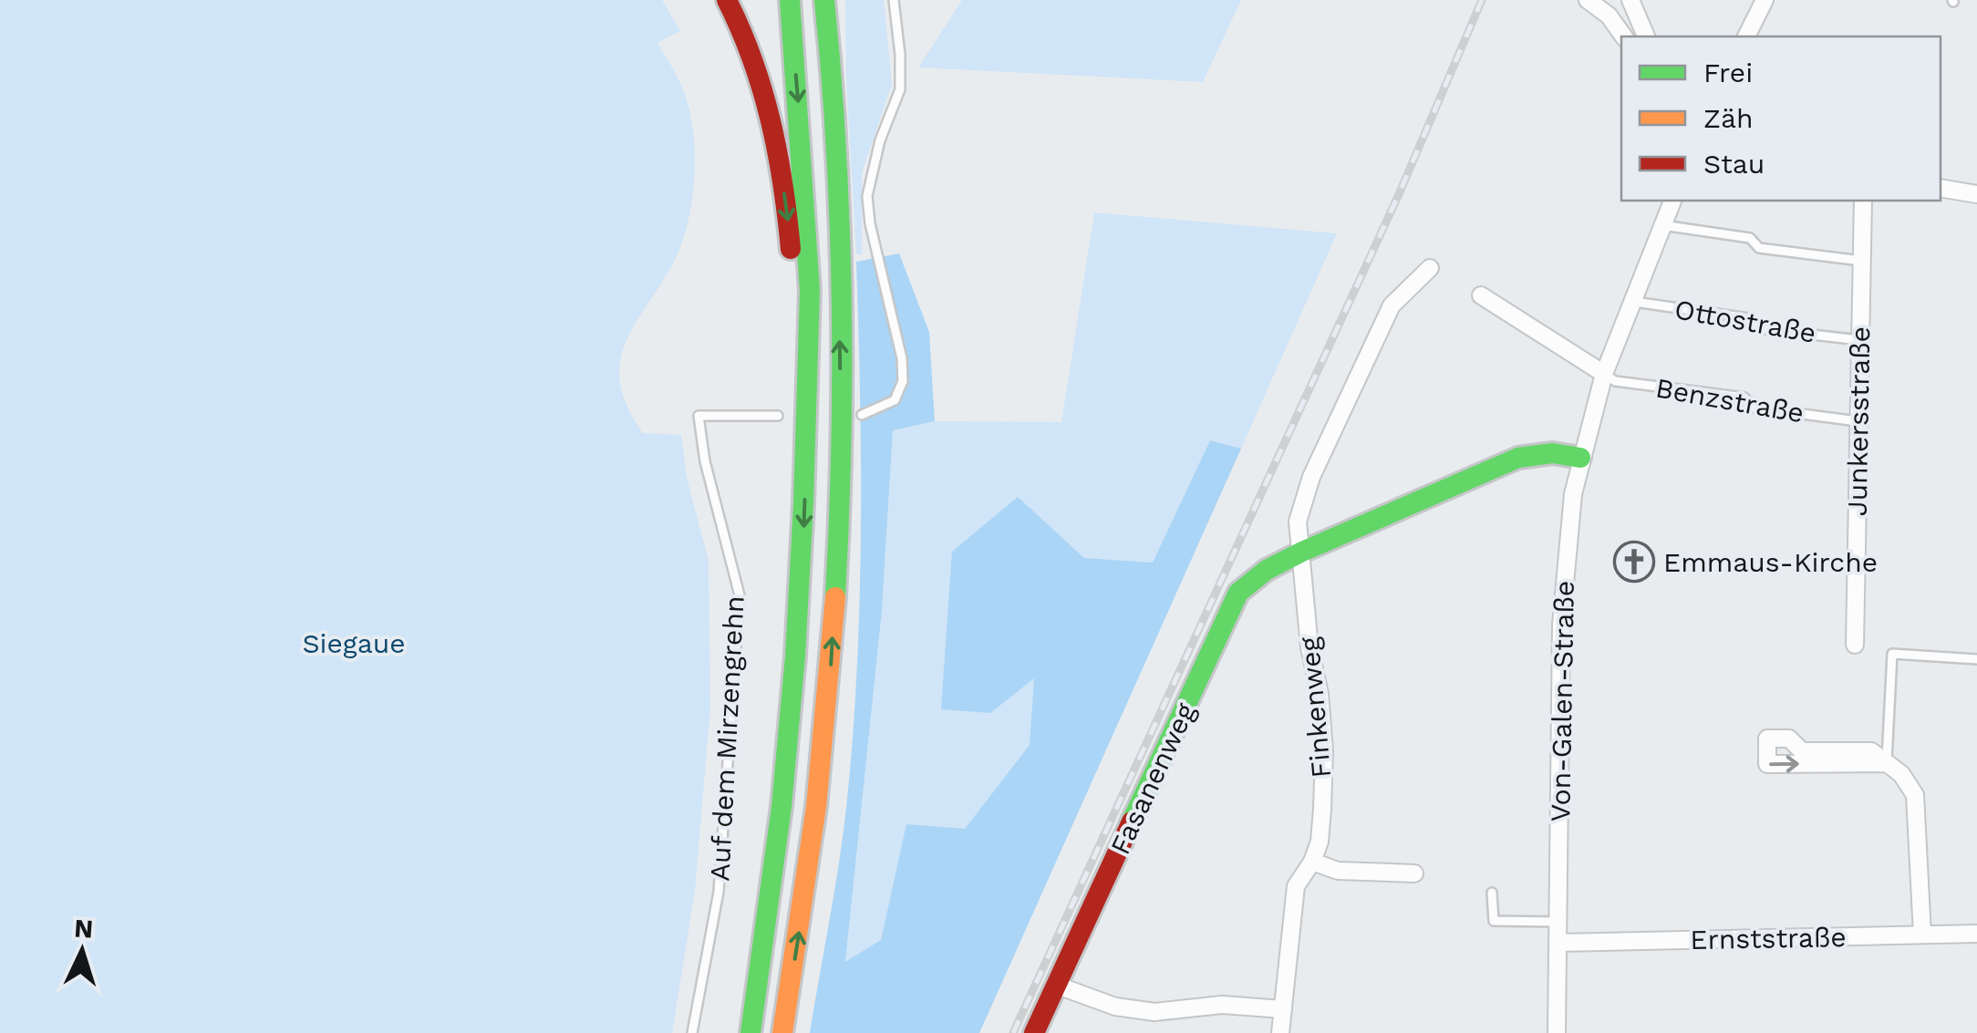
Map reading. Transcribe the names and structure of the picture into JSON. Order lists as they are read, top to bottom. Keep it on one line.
{"streets":{"main road":["Fasanenweg"],"street":["Junkersstraße","Von-Galen-Straße","Finkenweg","Ernststraße"],"lane":["Ottostraße","Benzstraße","Auf dem Mirzengrehn"]},"crossings":[["Ottostraße","Junkersstraße"],["Ottostraße","Von-Galen-Straße"],["Benzstraße","Junkersstraße"],["Benzstraße","Von-Galen-Straße"],["Von-Galen-Straße","Fasanenweg"],["Von-Galen-Straße","Ernststraße"],["Finkenweg","Fasanenweg"]],"parks":["Siegaue"],"places":{"church":["Emmaus-Kirche"]},"legend":["Frei","Zäh","Stau"],"north":"top"}
